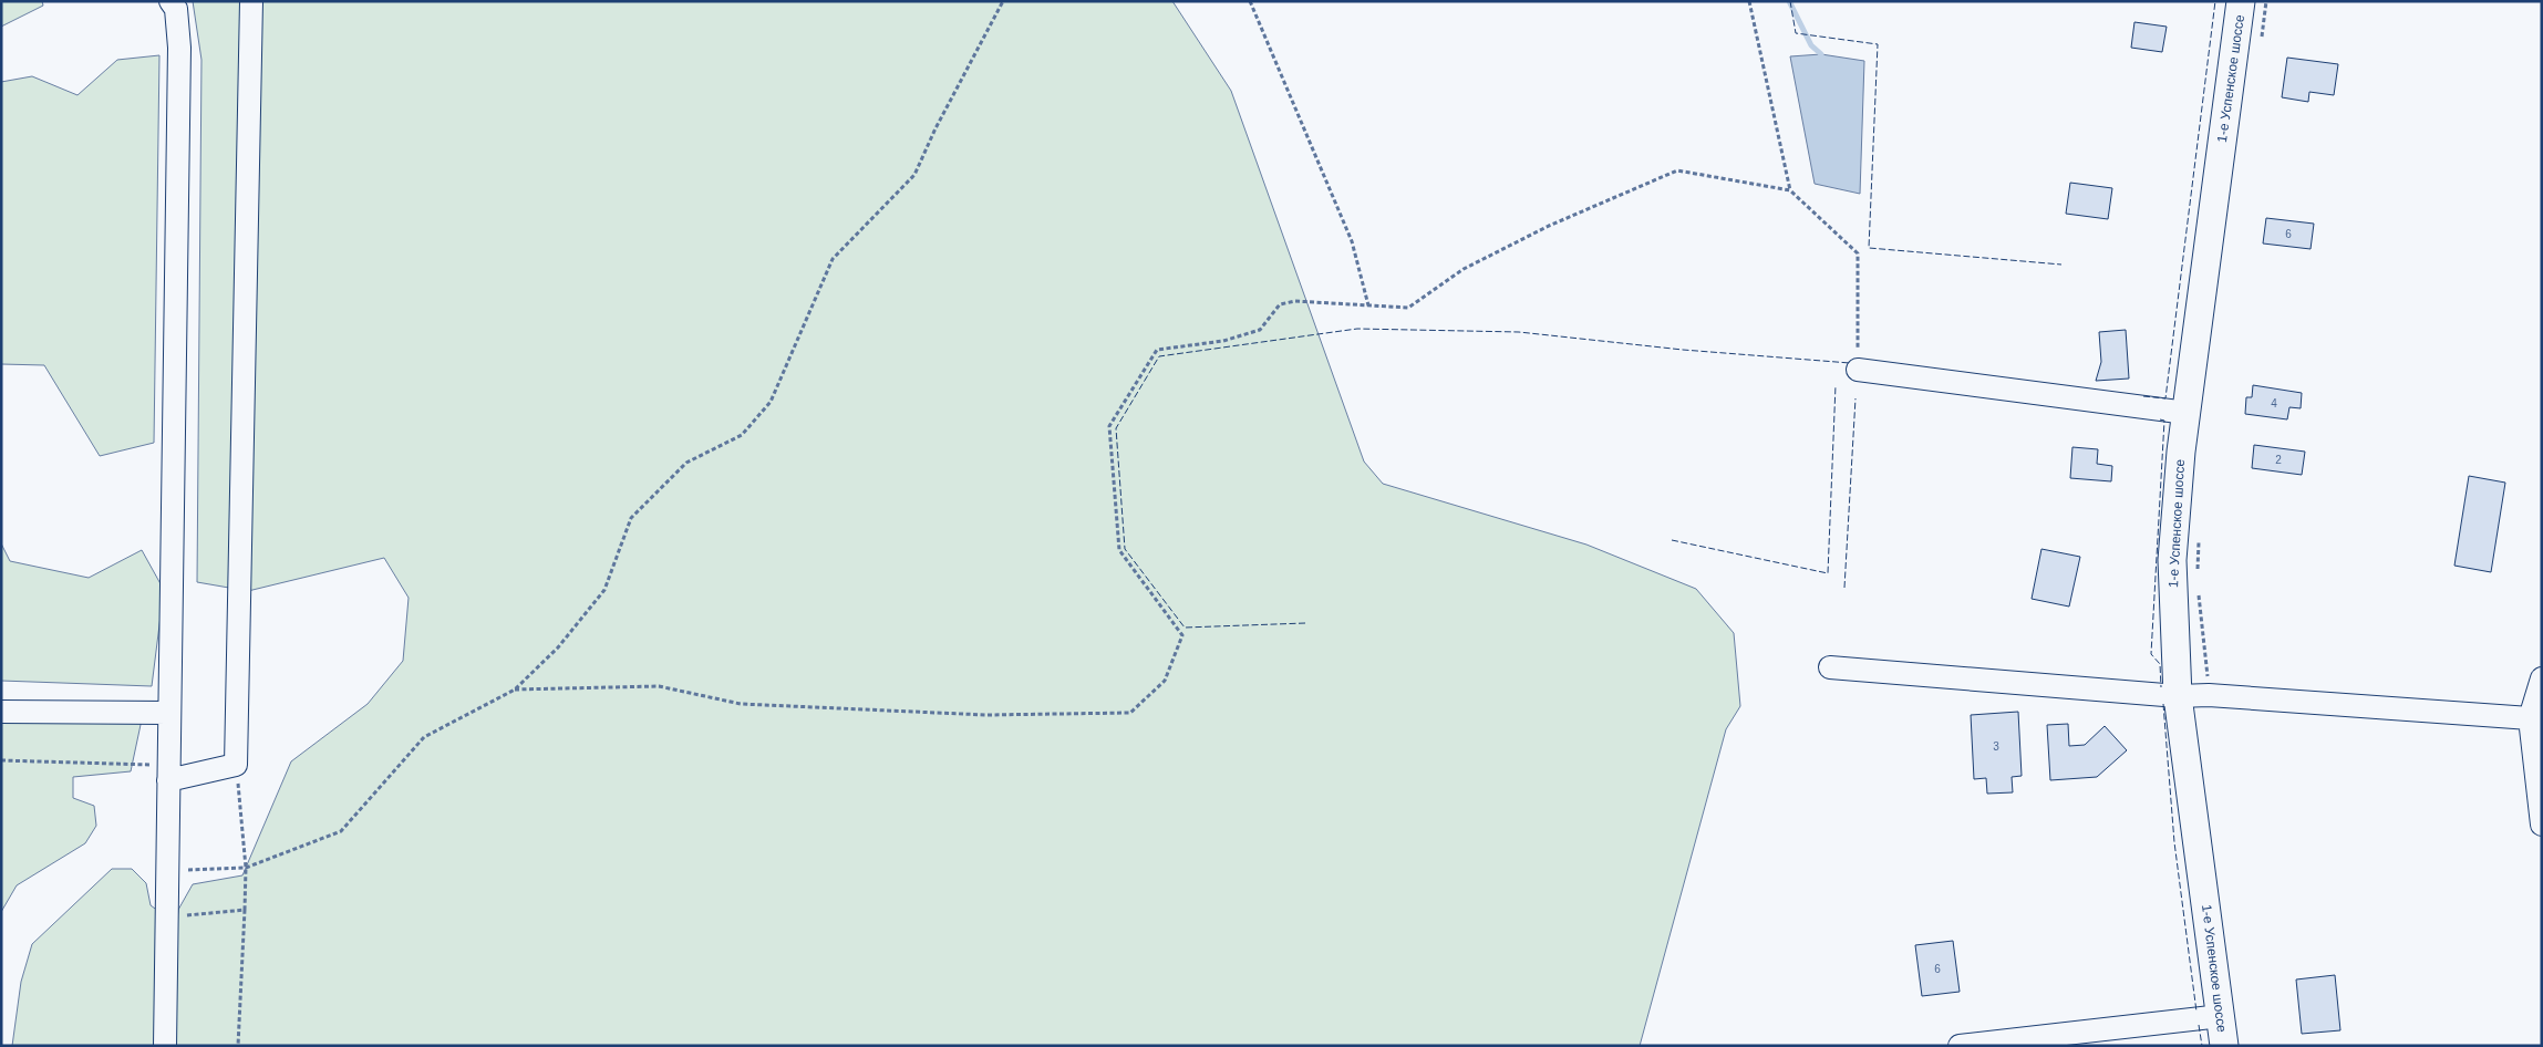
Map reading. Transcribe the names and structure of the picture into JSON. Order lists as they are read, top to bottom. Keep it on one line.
{"streets":{"main road":["1-е Успенское шоссе"]},"house_numbers":["6","4","2","3","6"]}
